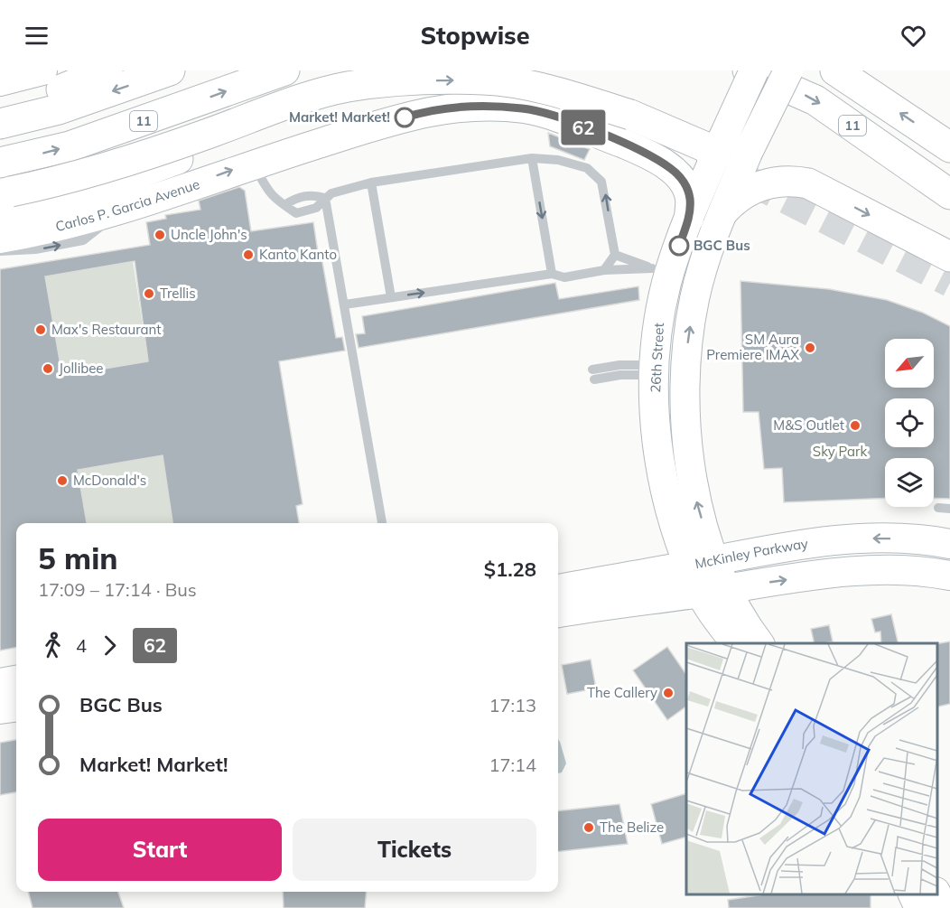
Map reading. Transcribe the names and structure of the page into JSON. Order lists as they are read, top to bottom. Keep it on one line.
{"streets":{"main road":["11","Carlos P. Garcia Avenue","26th Street","McKinley Parkway"]},"crossings":[["Carlos P. Garcia Avenue","26th Street"],["26th Street","McKinley Parkway"]],"parks":["Sky Park"],"places":["Market! Market!","Uncle John's","BGC Bus","Kanto Kanto","Trellis","Max's Restaurant","SM Aura Premiere IMAX","Jollibee","M&S Outlet","McDonald's","The Callery","The Belize"],"lines":["bus line 62"],"north":"bottom left","page":{"header":"Stopwise","on_map":"62","heading":["5 min","17:09 – 17:14 · Bus","$1.28"],"legs":["4","62"],"list":[{"name":"BGC Bus","value":"17:13"},{"name":"Market! Market!","value":"17:14"}],"buttons":["Start","Tickets"]}}
